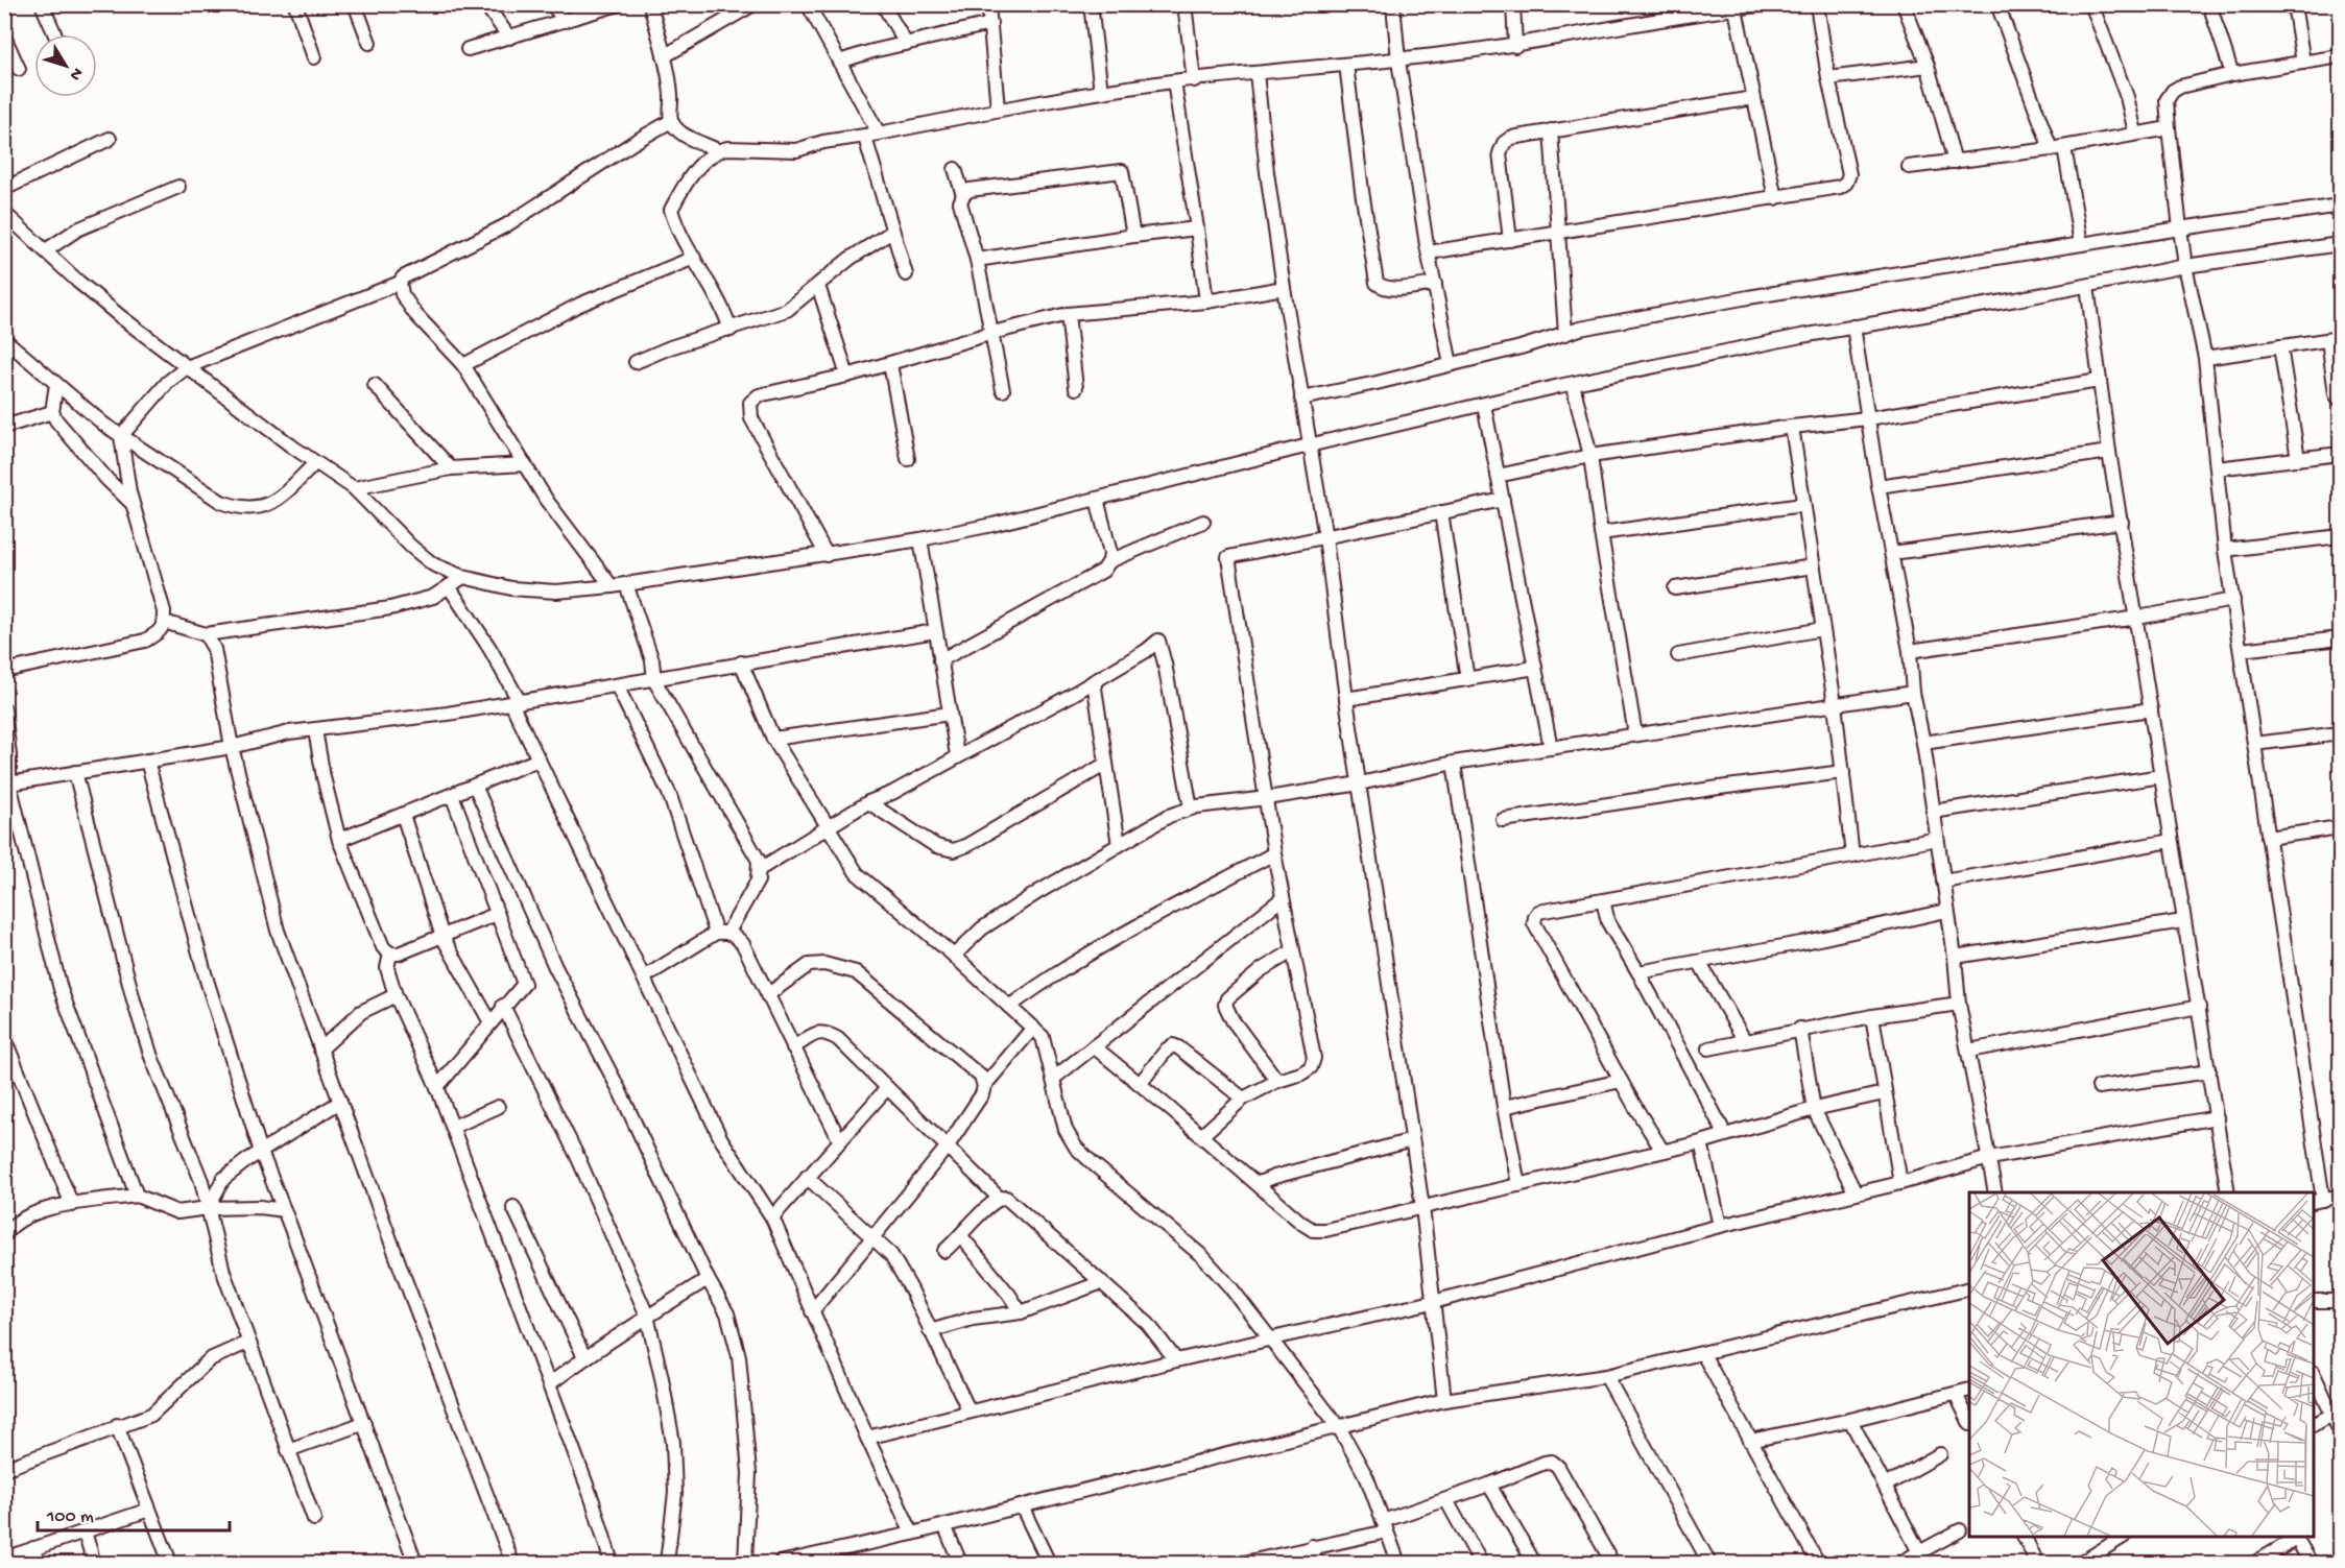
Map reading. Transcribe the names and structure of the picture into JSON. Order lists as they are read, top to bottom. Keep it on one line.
{"scale_bar":"100 m","north":"bottom right"}
